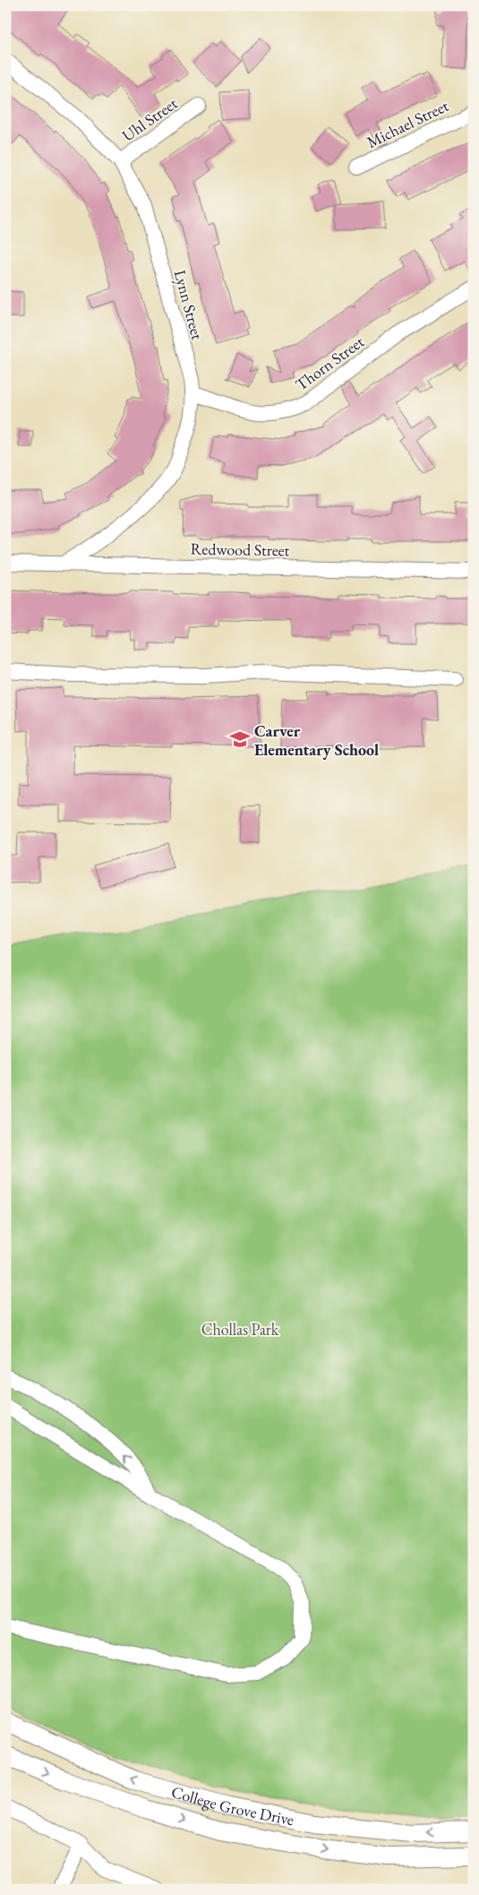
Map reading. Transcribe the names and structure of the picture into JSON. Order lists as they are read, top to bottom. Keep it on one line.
{"streets":{"main road":["College Grove Drive"],"street":["Uhl Street","Michael Street","Lynn Street","Thorn Street","Redwood Street"]},"crossings":[["Uhl Street","Lynn Street"],["Lynn Street","Thorn Street"],["Lynn Street","Redwood Street"]],"parks":["Chollas Park"],"places":{"school or university":["Carver Elementary School"]}}
